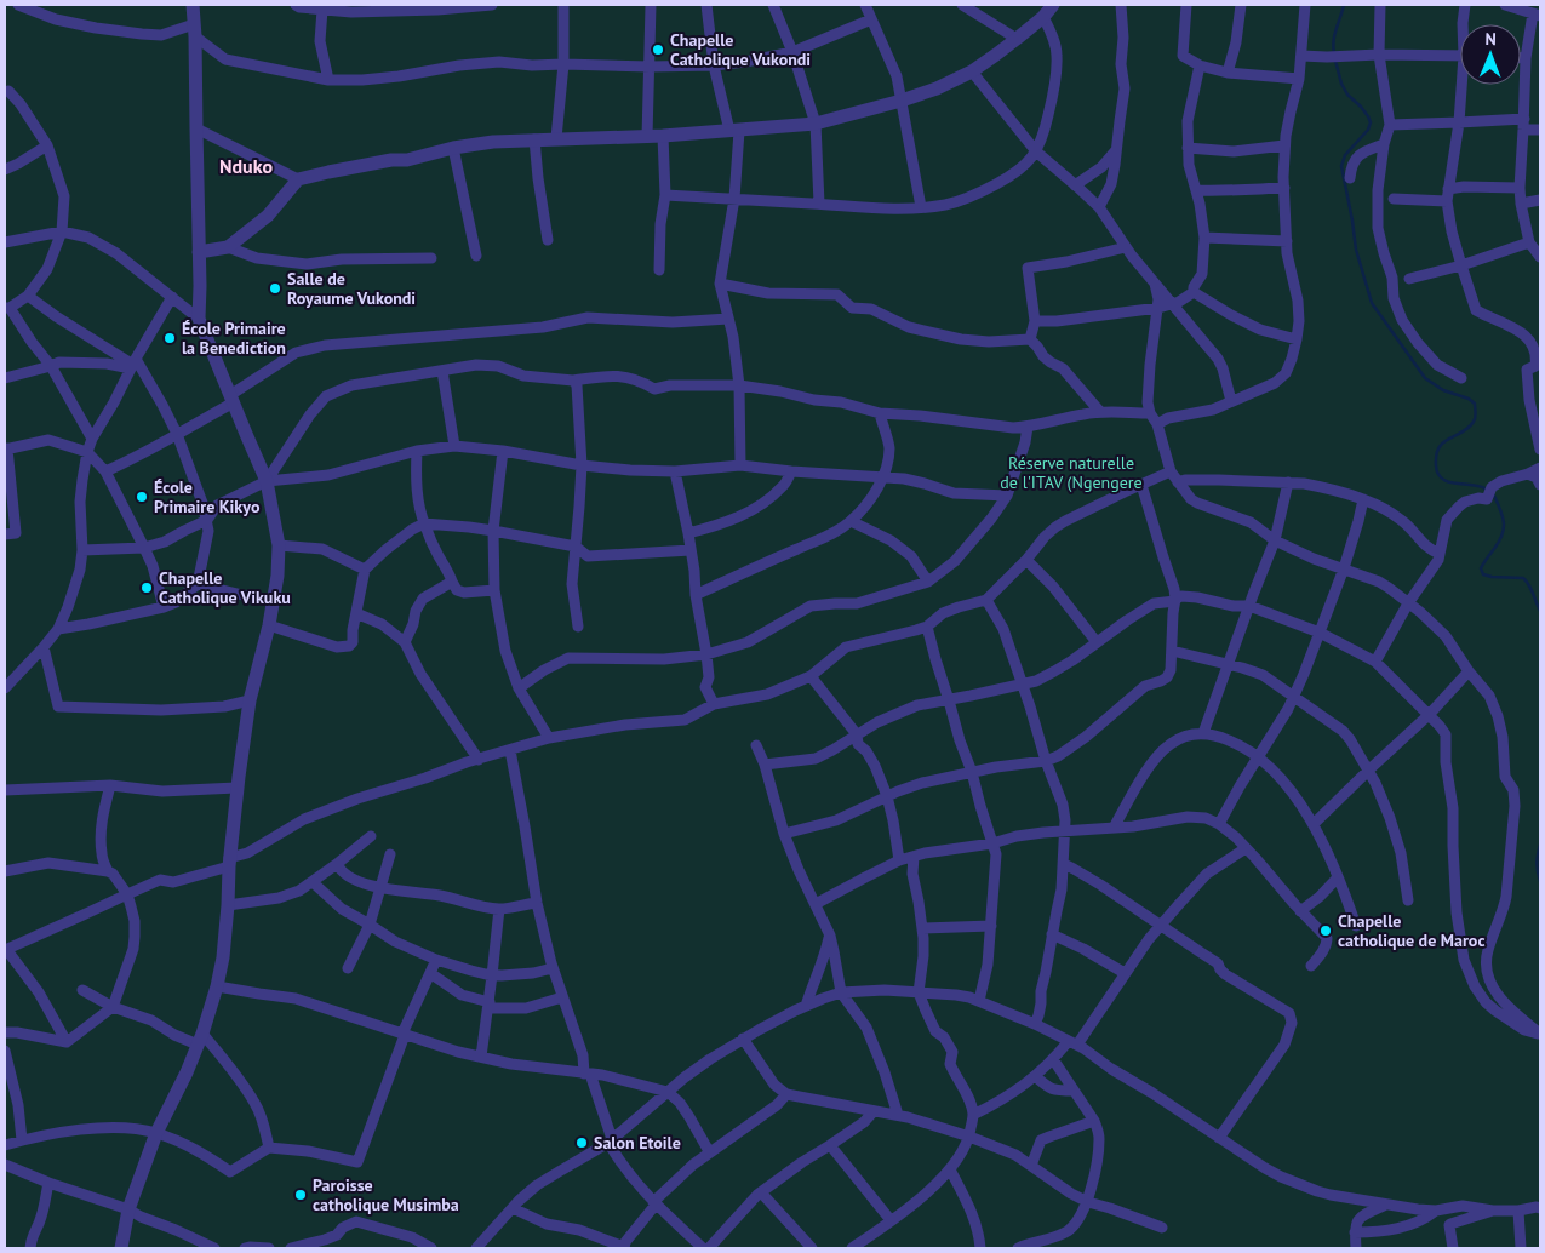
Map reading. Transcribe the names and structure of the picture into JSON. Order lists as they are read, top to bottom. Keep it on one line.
{"districts":["Nduko"],"parks":["Réserve naturelle de l'ITAV (Ngengere"],"places":["Chapelle Catholique Vukondi","Salle de Royaume Vukondi","École Primaire la Benediction","École Primaire Kikyo","Chapelle Catholique Vikuku","Chapelle catholique de Maroc","Salon Etoile","Paroisse catholique Musimba"],"north":"top"}
